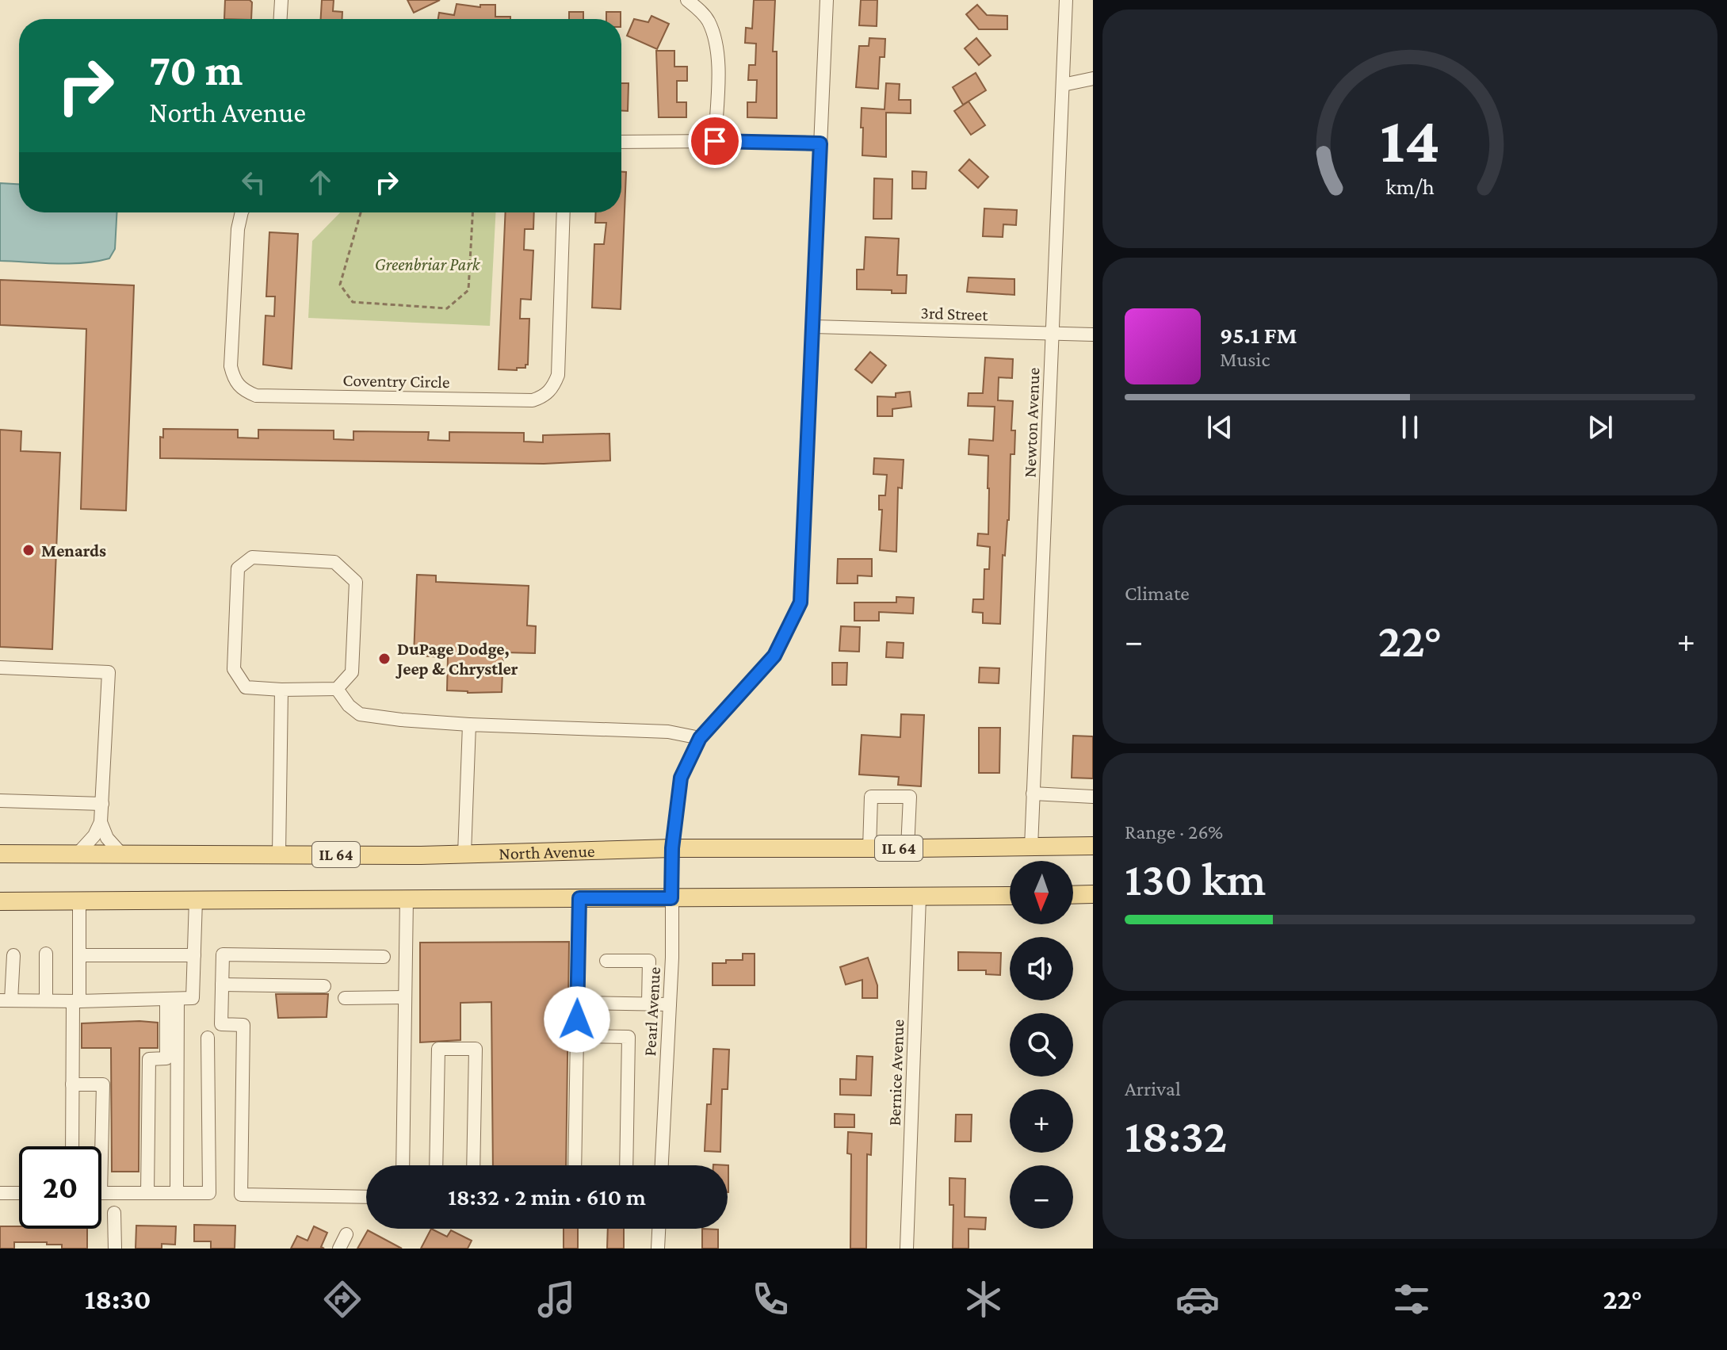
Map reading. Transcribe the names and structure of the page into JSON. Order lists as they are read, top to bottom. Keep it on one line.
{"streets":{"main road":["IL 64","North Avenue"],"street":["3rd Street","Coventry Circle","Newton Avenue","Pearl Avenue","Bernice Avenue"]},"crossings":[["3rd Street","Newton Avenue"],["3rd Street","Pearl Avenue"],["Newton Avenue","North Avenue"],["North Avenue","Pearl Avenue"]],"parks":["Greenbriar Park"],"places":["Menards","DuPage Dodge, Jeep & Chrystler"],"north":"bottom","page":{"turn":["70 m","North Avenue"],"song":["95.1 FM","Music"],"tile":["Climate",["Range · 26%","130 km"],["Arrival","18:32"]],"heat":["−","22°","+"],"map_buttons":["+","−"],"limit":"20","trip":"18:32 · 2 min · 610 m","tabs":["18:30","22°"],"gauge":["14","km/h"]}}
